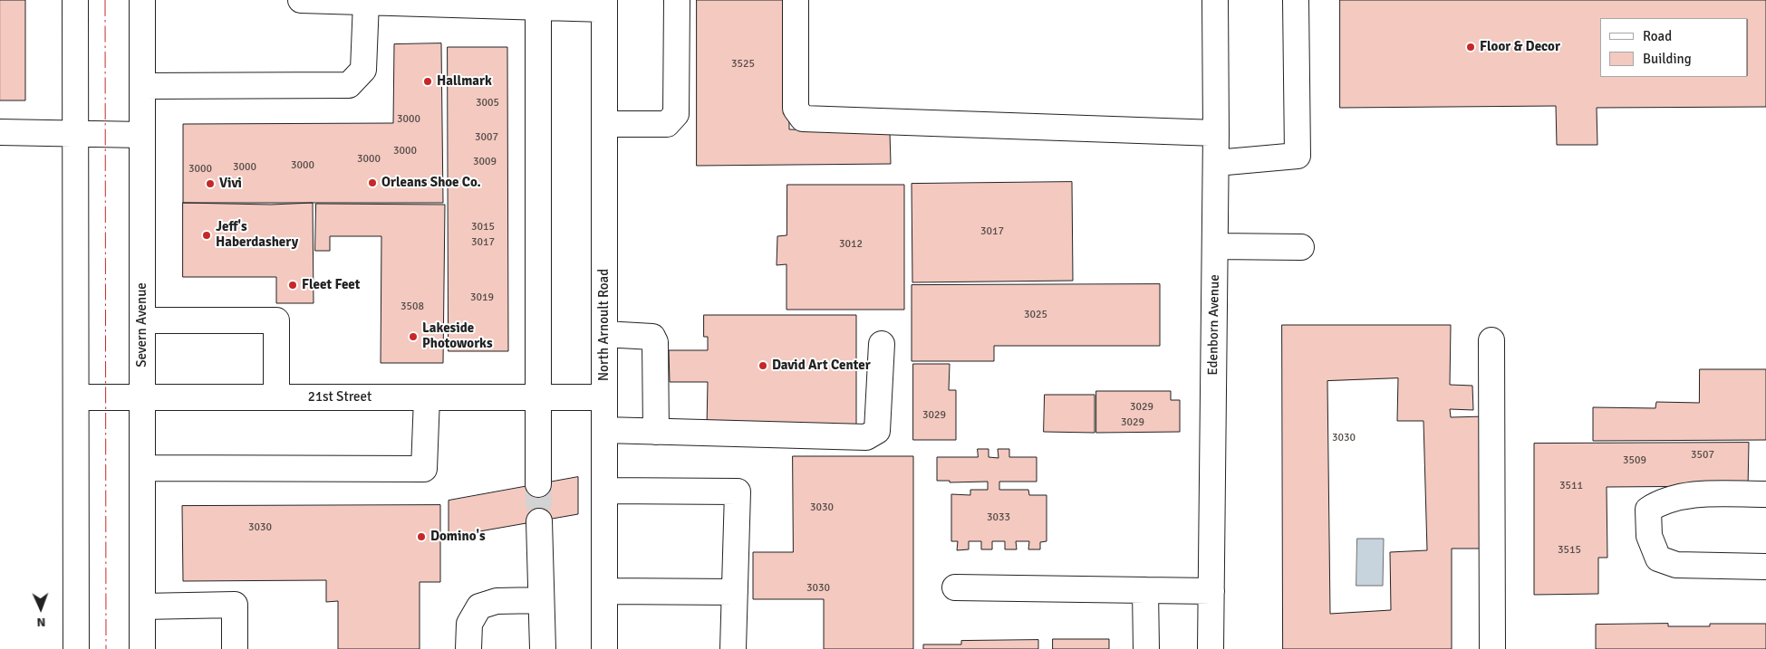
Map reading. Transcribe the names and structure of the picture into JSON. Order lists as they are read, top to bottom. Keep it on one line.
{"streets":{"street":["Severn Avenue","North Arnoult Road","Edenborn Avenue","21st Street"]},"crossings":[["Severn Avenue","21st Street"],["North Arnoult Road","21st Street"]],"places":["Floor & Decor","Hallmark","Orleans Shoe Co.","Vivi","Jeff's Haberdashery","Fleet Feet","Lakeside Photoworks","David Art Center","Domino's"],"house_numbers":["3525","3005","3000","3007","3000","3000","3009","3000","3000","3000","3015","3017","3017","3012","3019","3508","3025","3029","3029","3029","3030","3507","3509","3511","3030","3033","3030","3515","3030"],"legend":["Road","Building"],"north":"bottom"}
